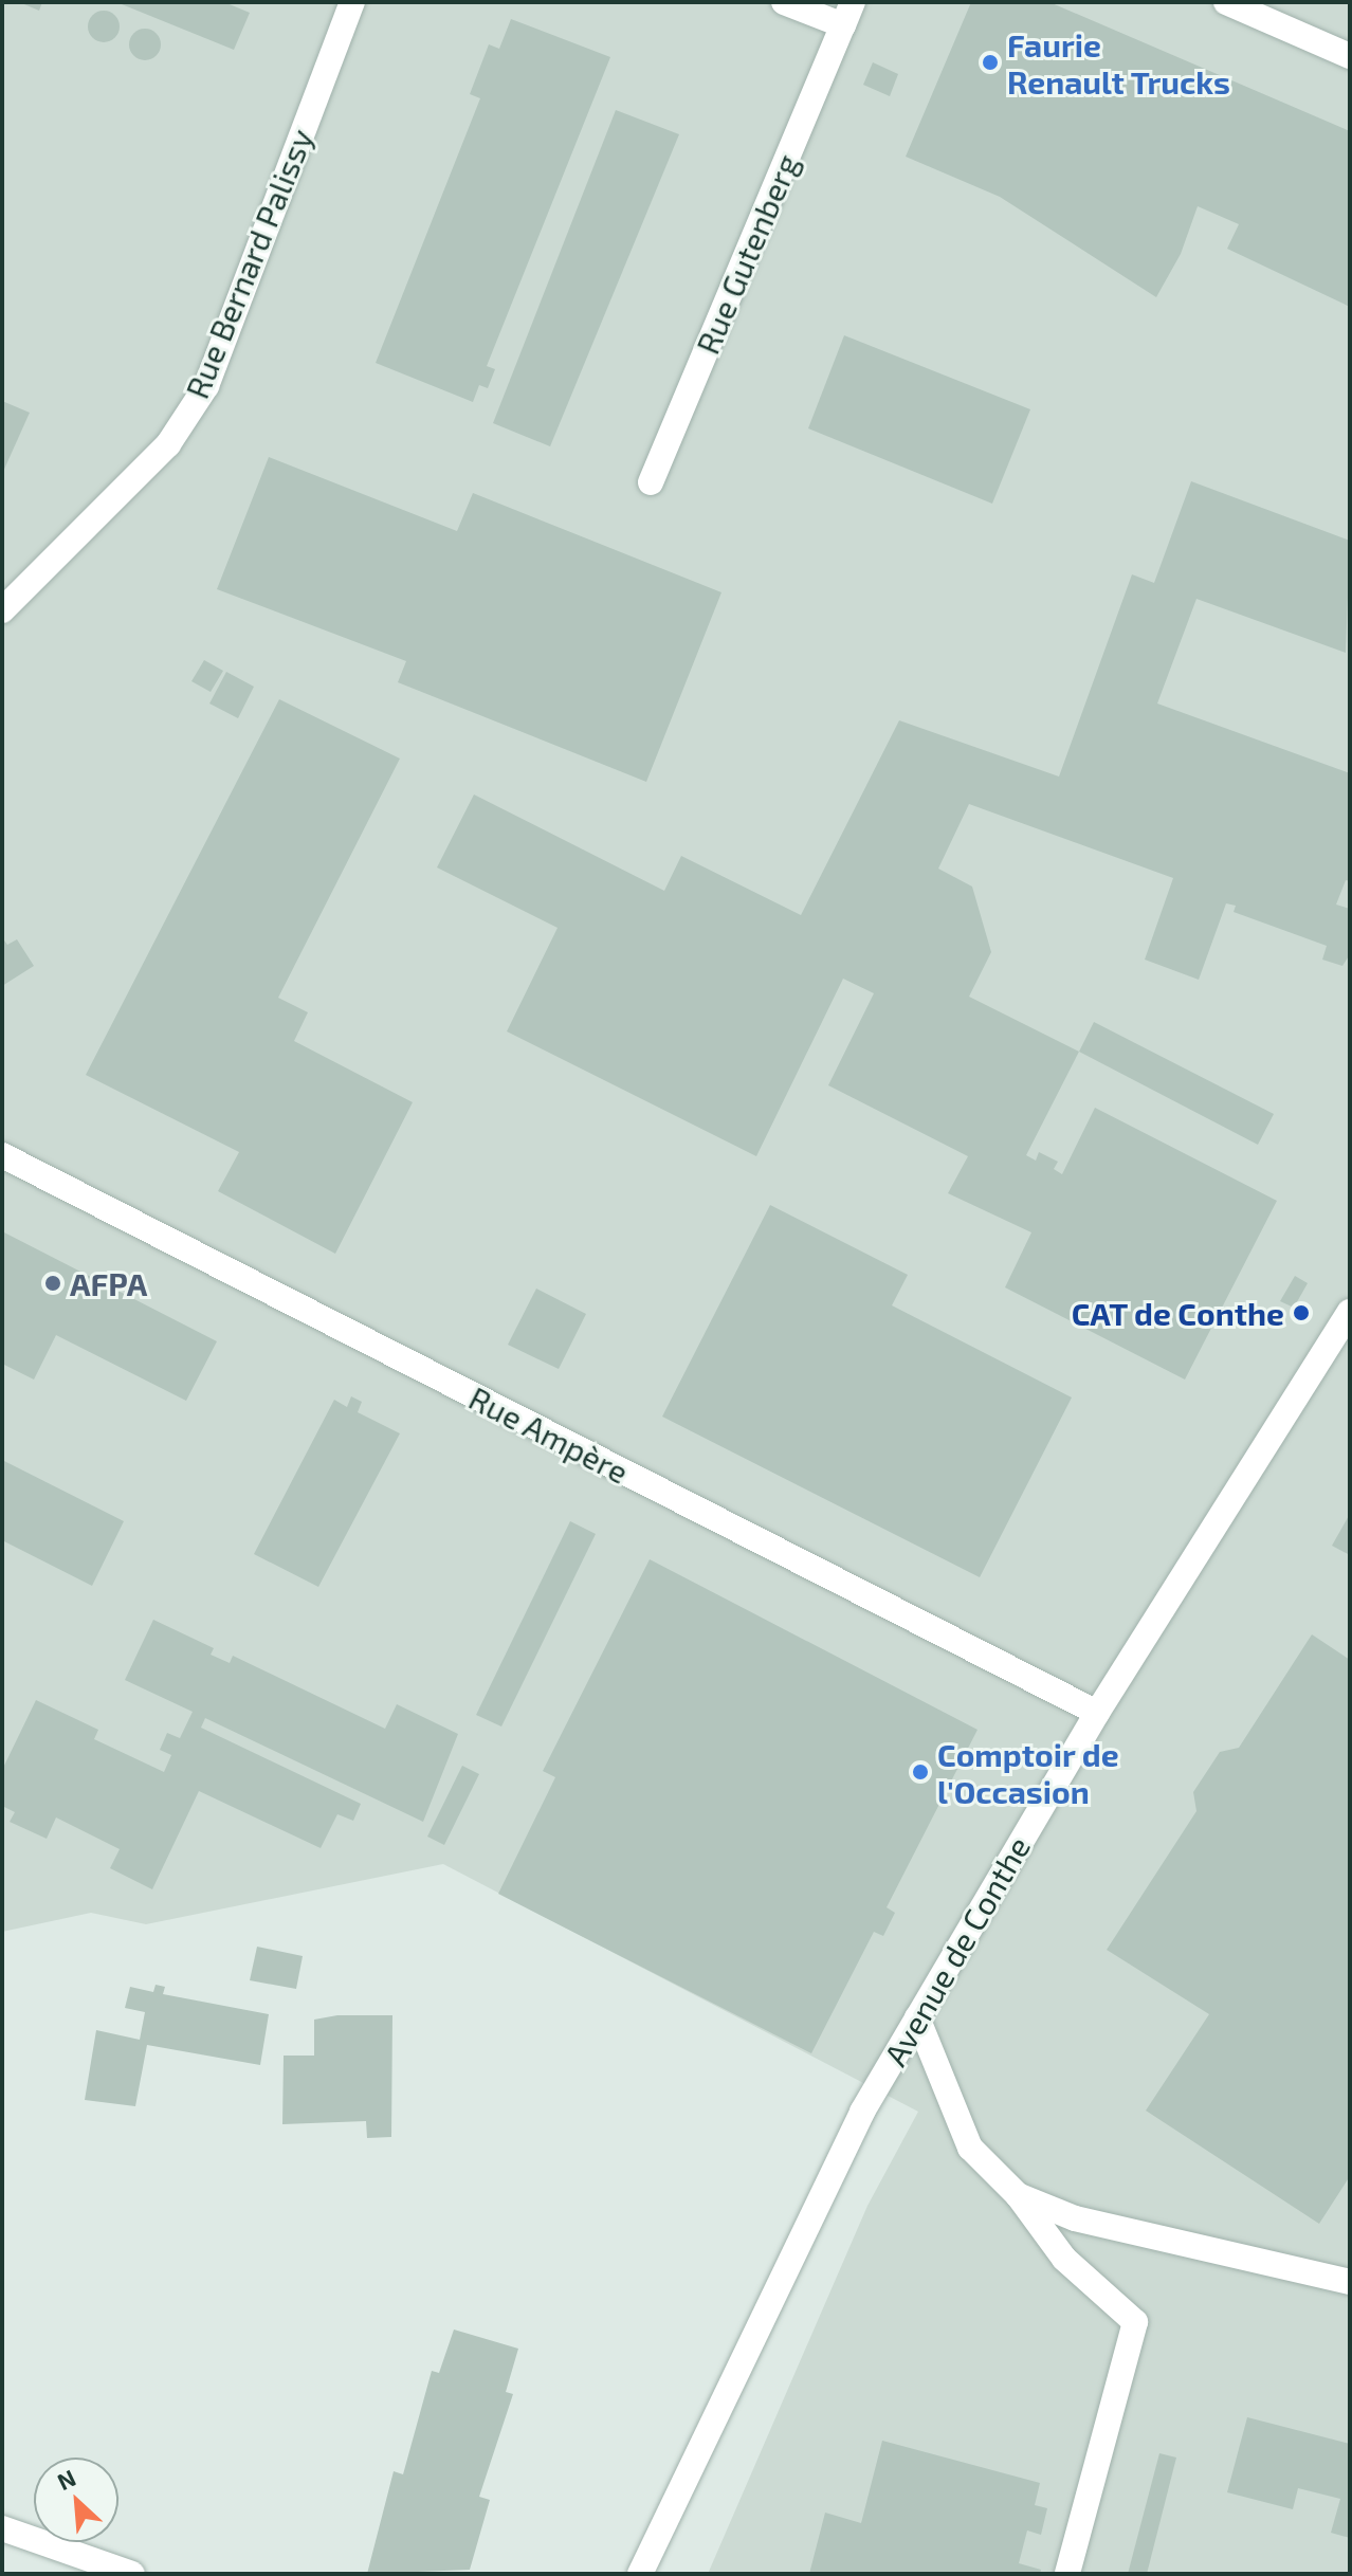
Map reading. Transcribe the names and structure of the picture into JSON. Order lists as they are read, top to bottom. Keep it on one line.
{"streets":{"street":["Rue Gutenberg","Rue Bernard Palissy","Rue Ampère","Avenue de Conthe"]},"crossings":[["Rue Ampère","Avenue de Conthe"]],"places":["Faurie Renault Trucks","AFPA","CAT de Conthe","Comptoir de l'Occasion"],"north":"top left"}
